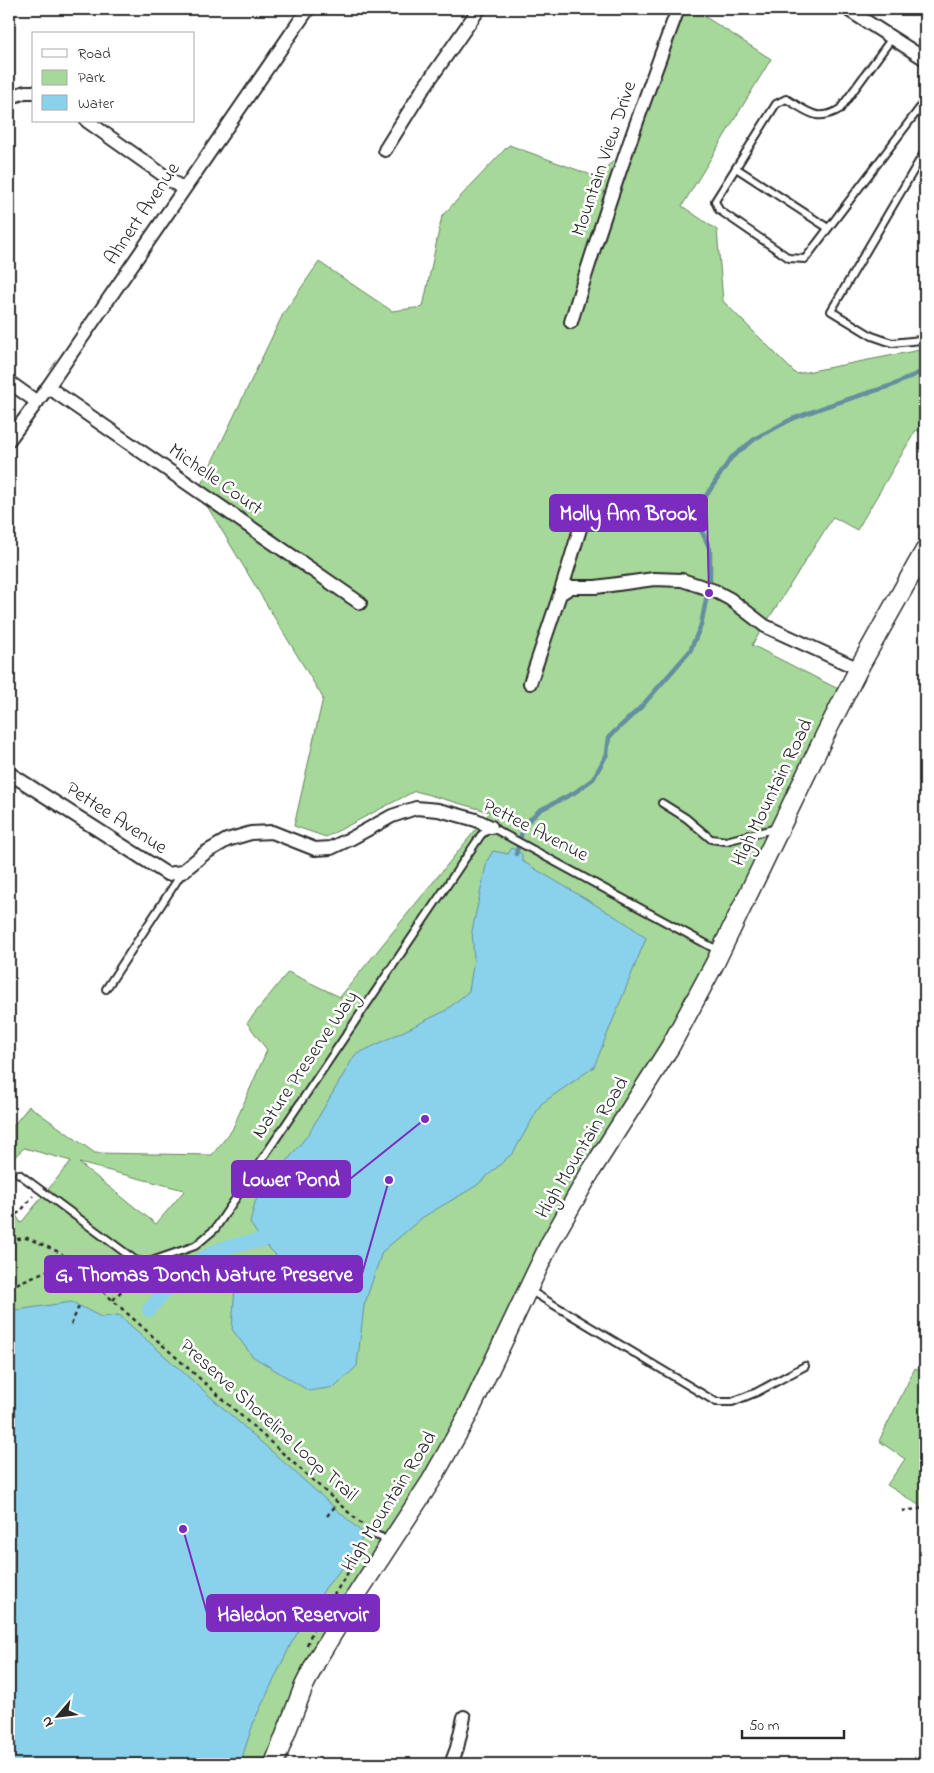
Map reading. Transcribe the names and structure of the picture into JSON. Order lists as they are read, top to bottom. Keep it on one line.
{"streets":{"main road":["High Mountain Road"],"street":["Mountain View Drive","Ahnert Avenue","Michelle Court","Pettee Avenue"],"lane":["Nature Preserve Way"],"path":["Preserve Shoreline Loop Trail"]},"crossings":[["Ahnert Avenue","Michelle Court"],["High Mountain Road","Pettee Avenue"],["Pettee Avenue","Nature Preserve Way"]],"places":["Molly Ann Brook","Lower Pond","G. Thomas Donch Nature Preserve","Haledon Reservoir"],"legend":["Road","Park","Water"],"scale_bar":"50 m","north":"bottom left"}
